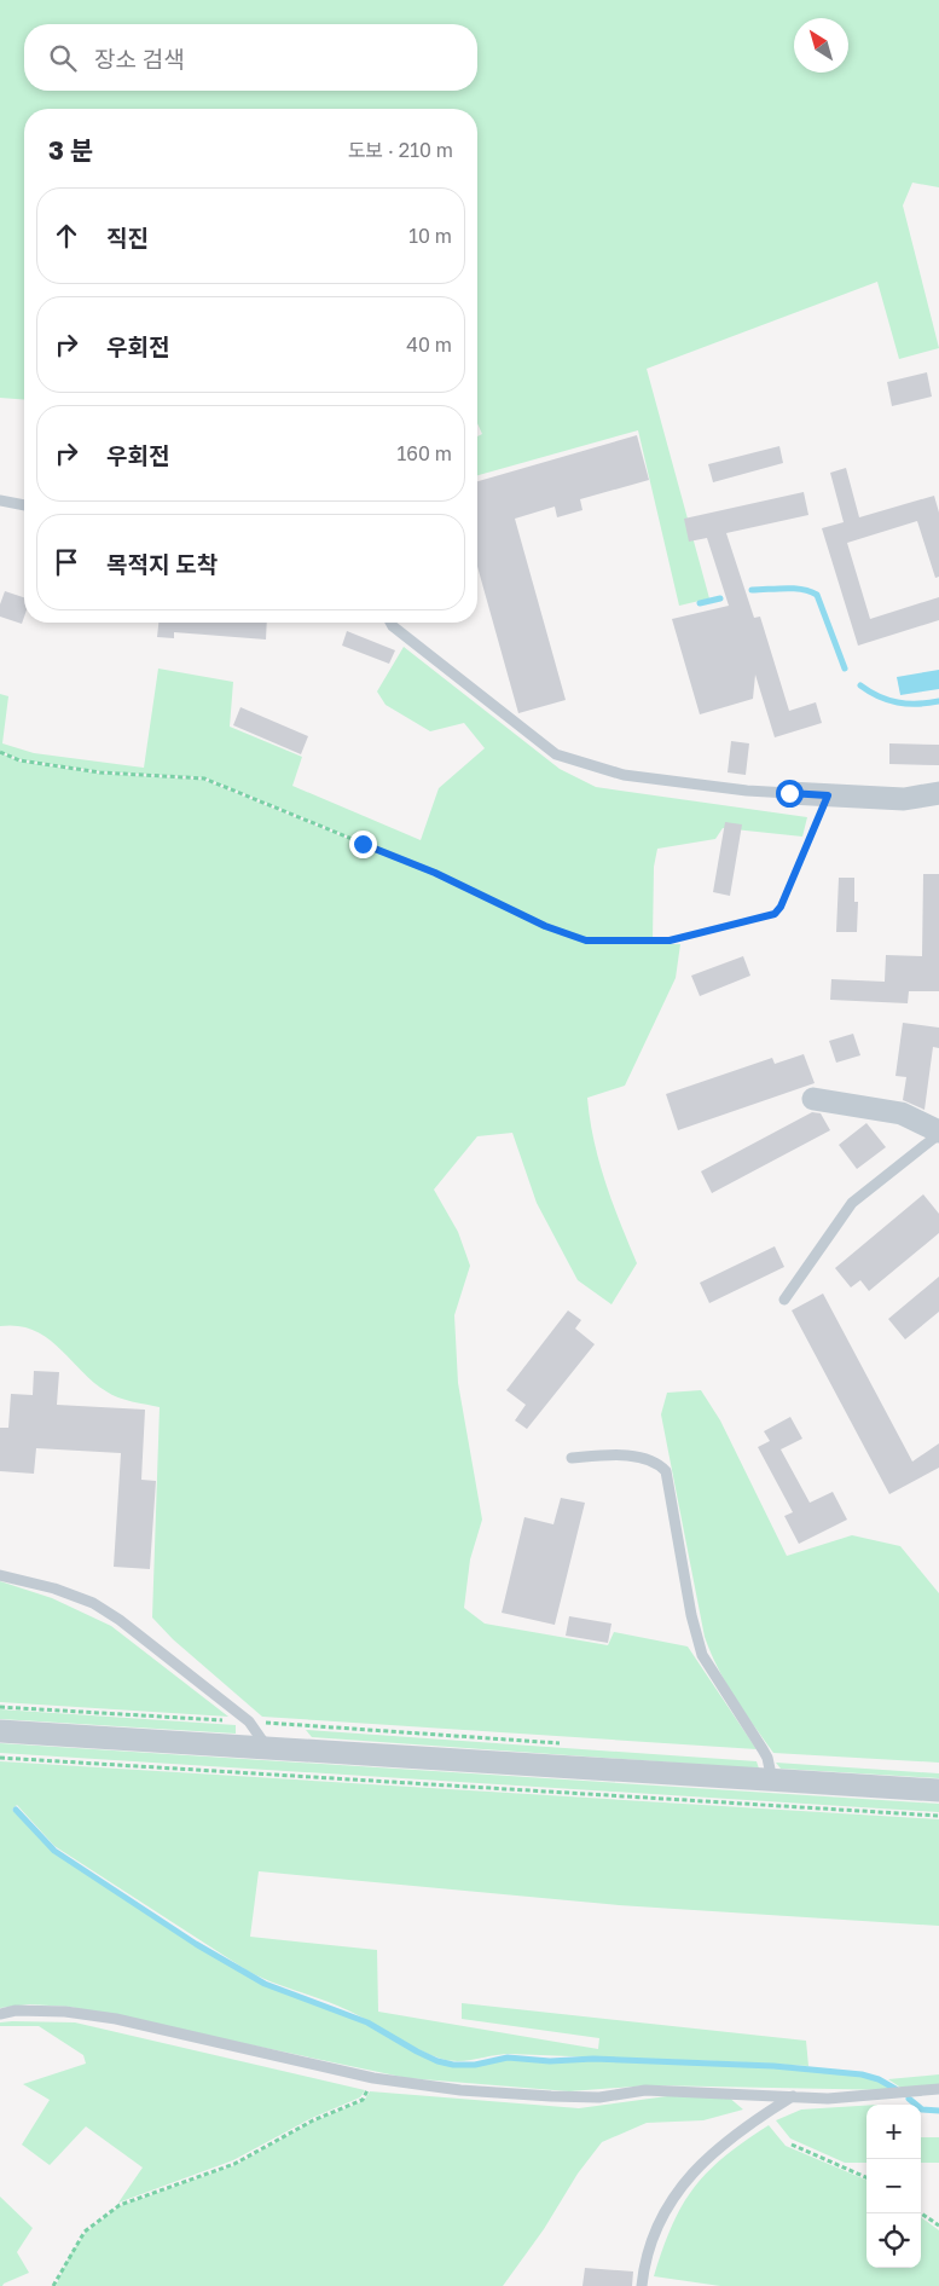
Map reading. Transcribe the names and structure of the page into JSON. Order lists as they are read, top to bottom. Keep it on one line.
{"north":"top left","page":{"search":"장소 검색","heading":["3 분","도보 · 210 m"],"list":[["직진","10 m"],["우회전","40 m"],["우회전","160 m"],"목적지 도착"],"map_buttons":["+","−"]}}
